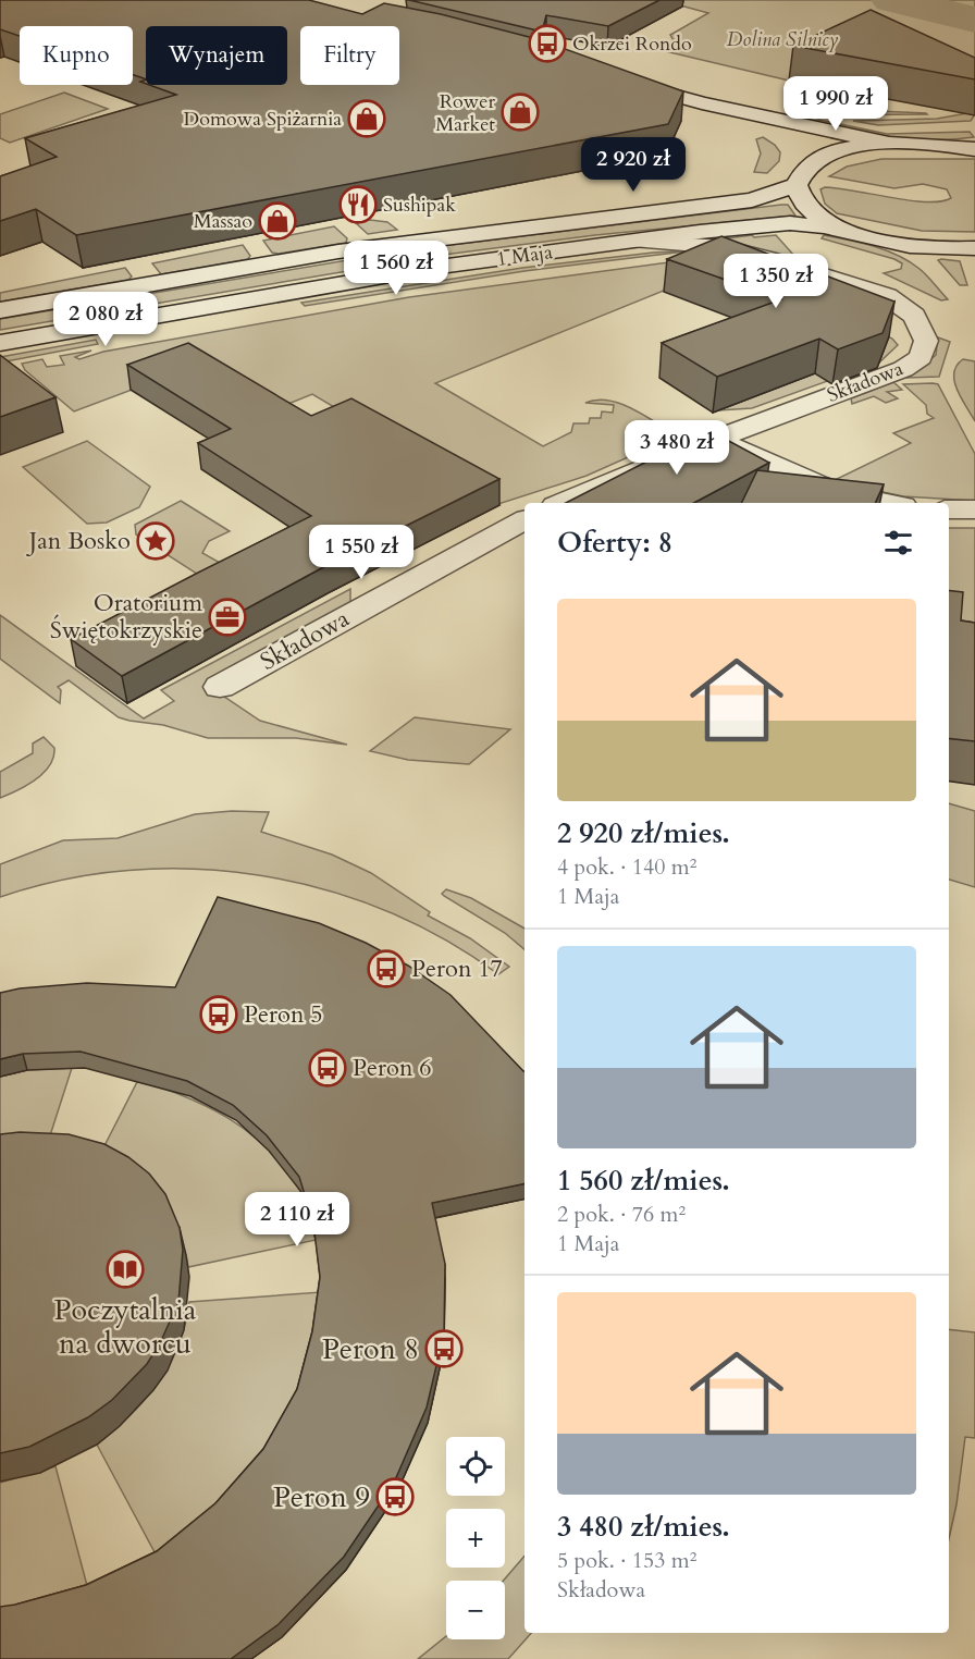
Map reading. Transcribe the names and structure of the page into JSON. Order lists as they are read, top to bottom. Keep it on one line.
{"streets":{"main road":["1 Maja","Składowa"]},"crossings":[["1 Maja","Składowa"]],"parks":["Dolina Silnicy"],"places":{"bus stop":["Okrzei Rondo","Peron 17","Peron 5","Peron 6","Peron 8","Peron 9"],"shop":["Rower Market","Domowa Spiżarnia","Massao"],"restaurant":["Sushipak"],"place":["Jan Bosko"],"office":["Oratorium Świętokrzyskie"],"library":["Poczytalnia na dworcu"]},"page":{"chip":["Kupno","Wynajem","Filtry"],"price":["1 990 zł","2 920 zł","1 560 zł","1 350 zł","2 080 zł","3 480 zł","1 550 zł","2 110 zł"],"heading":"Oferty: 8","list":[{"name":"2 920 zł/mies.","note":"4 pok. · 140 m² · 1 Maja"},{"name":"1 560 zł/mies.","note":"2 pok. · 76 m² · 1 Maja"},{"name":"3 480 zł/mies.","note":"5 pok. · 153 m² · Składowa"}],"map_buttons":["+","−"]}}
